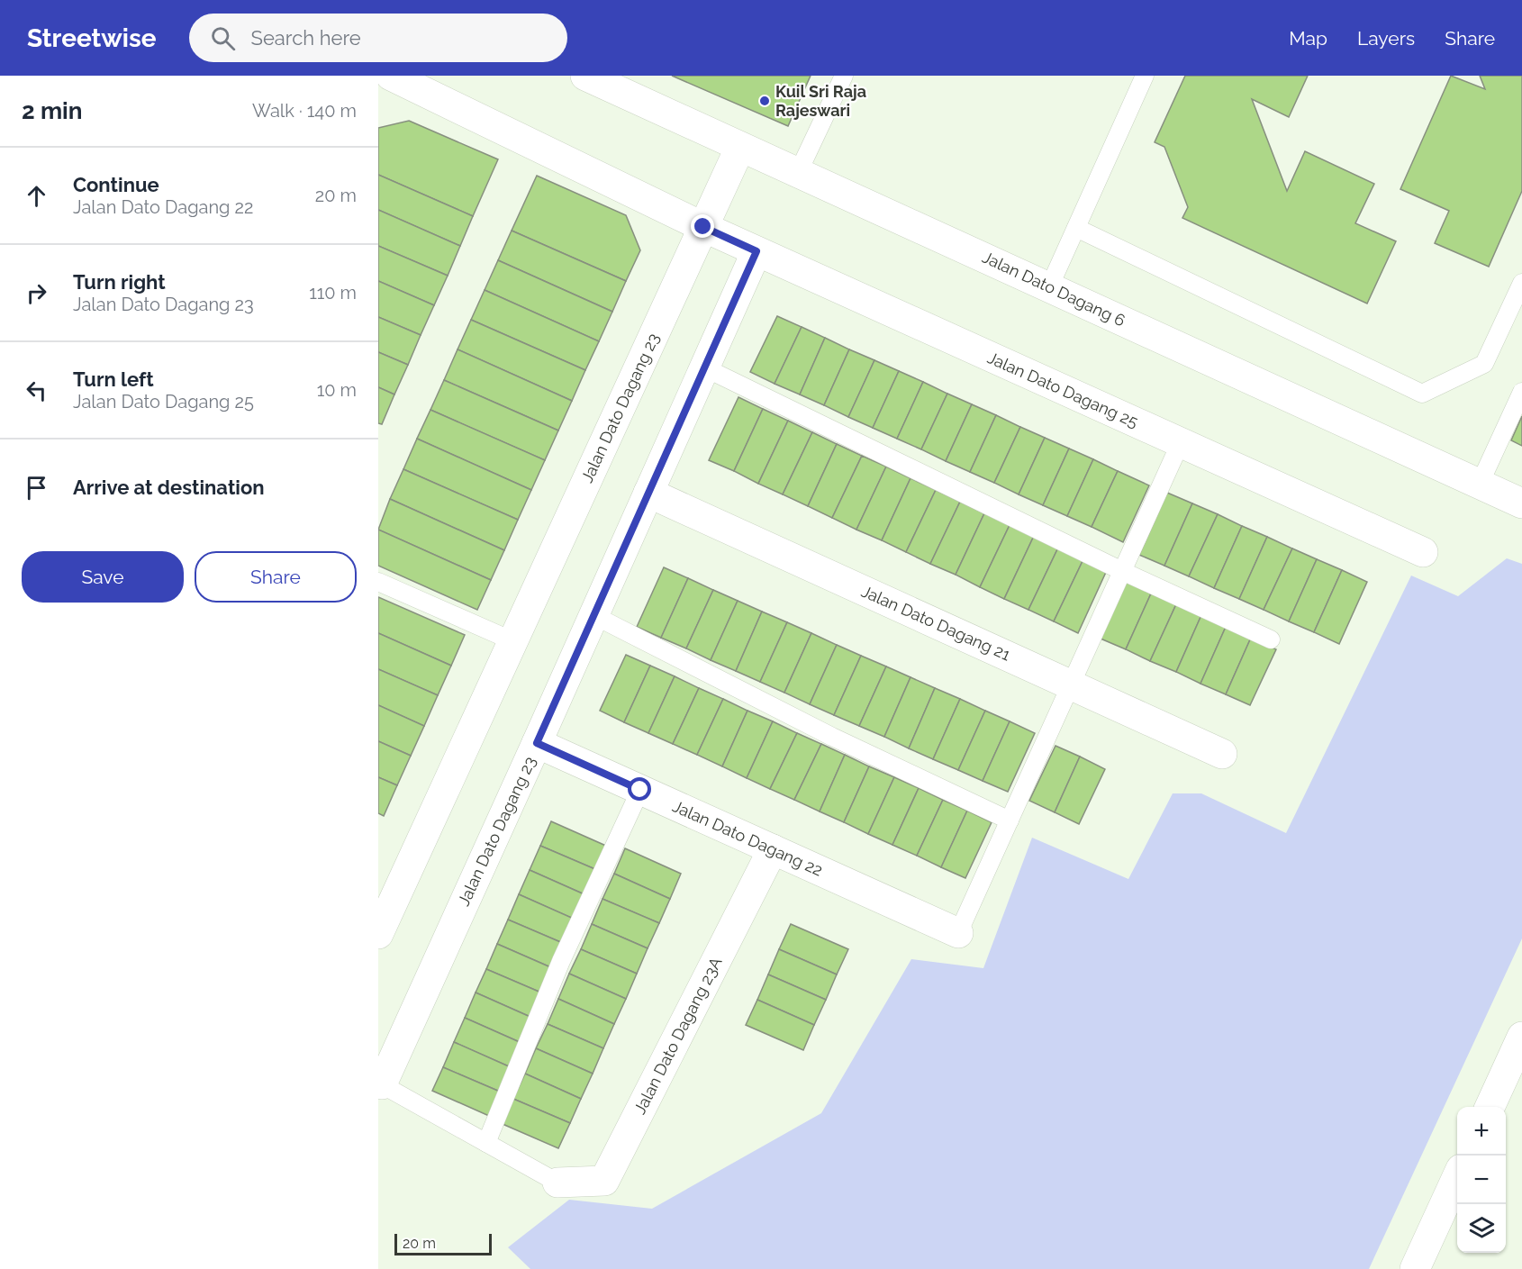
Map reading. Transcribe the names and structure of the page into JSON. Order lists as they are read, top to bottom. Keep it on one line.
{"streets":{"street":["Jalan Dato Dagang 6","Jalan Dato Dagang 25","Jalan Dato Dagang 23","Jalan Dato Dagang 21","Jalan Dato Dagang 22","Jalan Dato Dagang 23A"]},"crossings":[["Jalan Dato Dagang 6","Jalan Dato Dagang 23"],["Jalan Dato Dagang 25","Jalan Dato Dagang 23"],["Jalan Dato Dagang 23","Jalan Dato Dagang 21"],["Jalan Dato Dagang 23","Jalan Dato Dagang 22"],["Jalan Dato Dagang 22","Jalan Dato Dagang 23A"]],"places":["Kuil Sri Raja Rajeswari"],"scale_bar":"20 m","page":{"header":"Streetwise","search":"Search here","nav":["Map","Layers","Share"],"heading":["2 min","Walk · 140 m"],"list":[["Continue","Jalan Dato Dagang 22","20 m"],["Turn right","Jalan Dato Dagang 23","110 m"],["Turn left","Jalan Dato Dagang 25","10 m"],"Arrive at destination"],"buttons":["Save","Share"],"map_buttons":["+","−"],"scale":"20 m"}}
